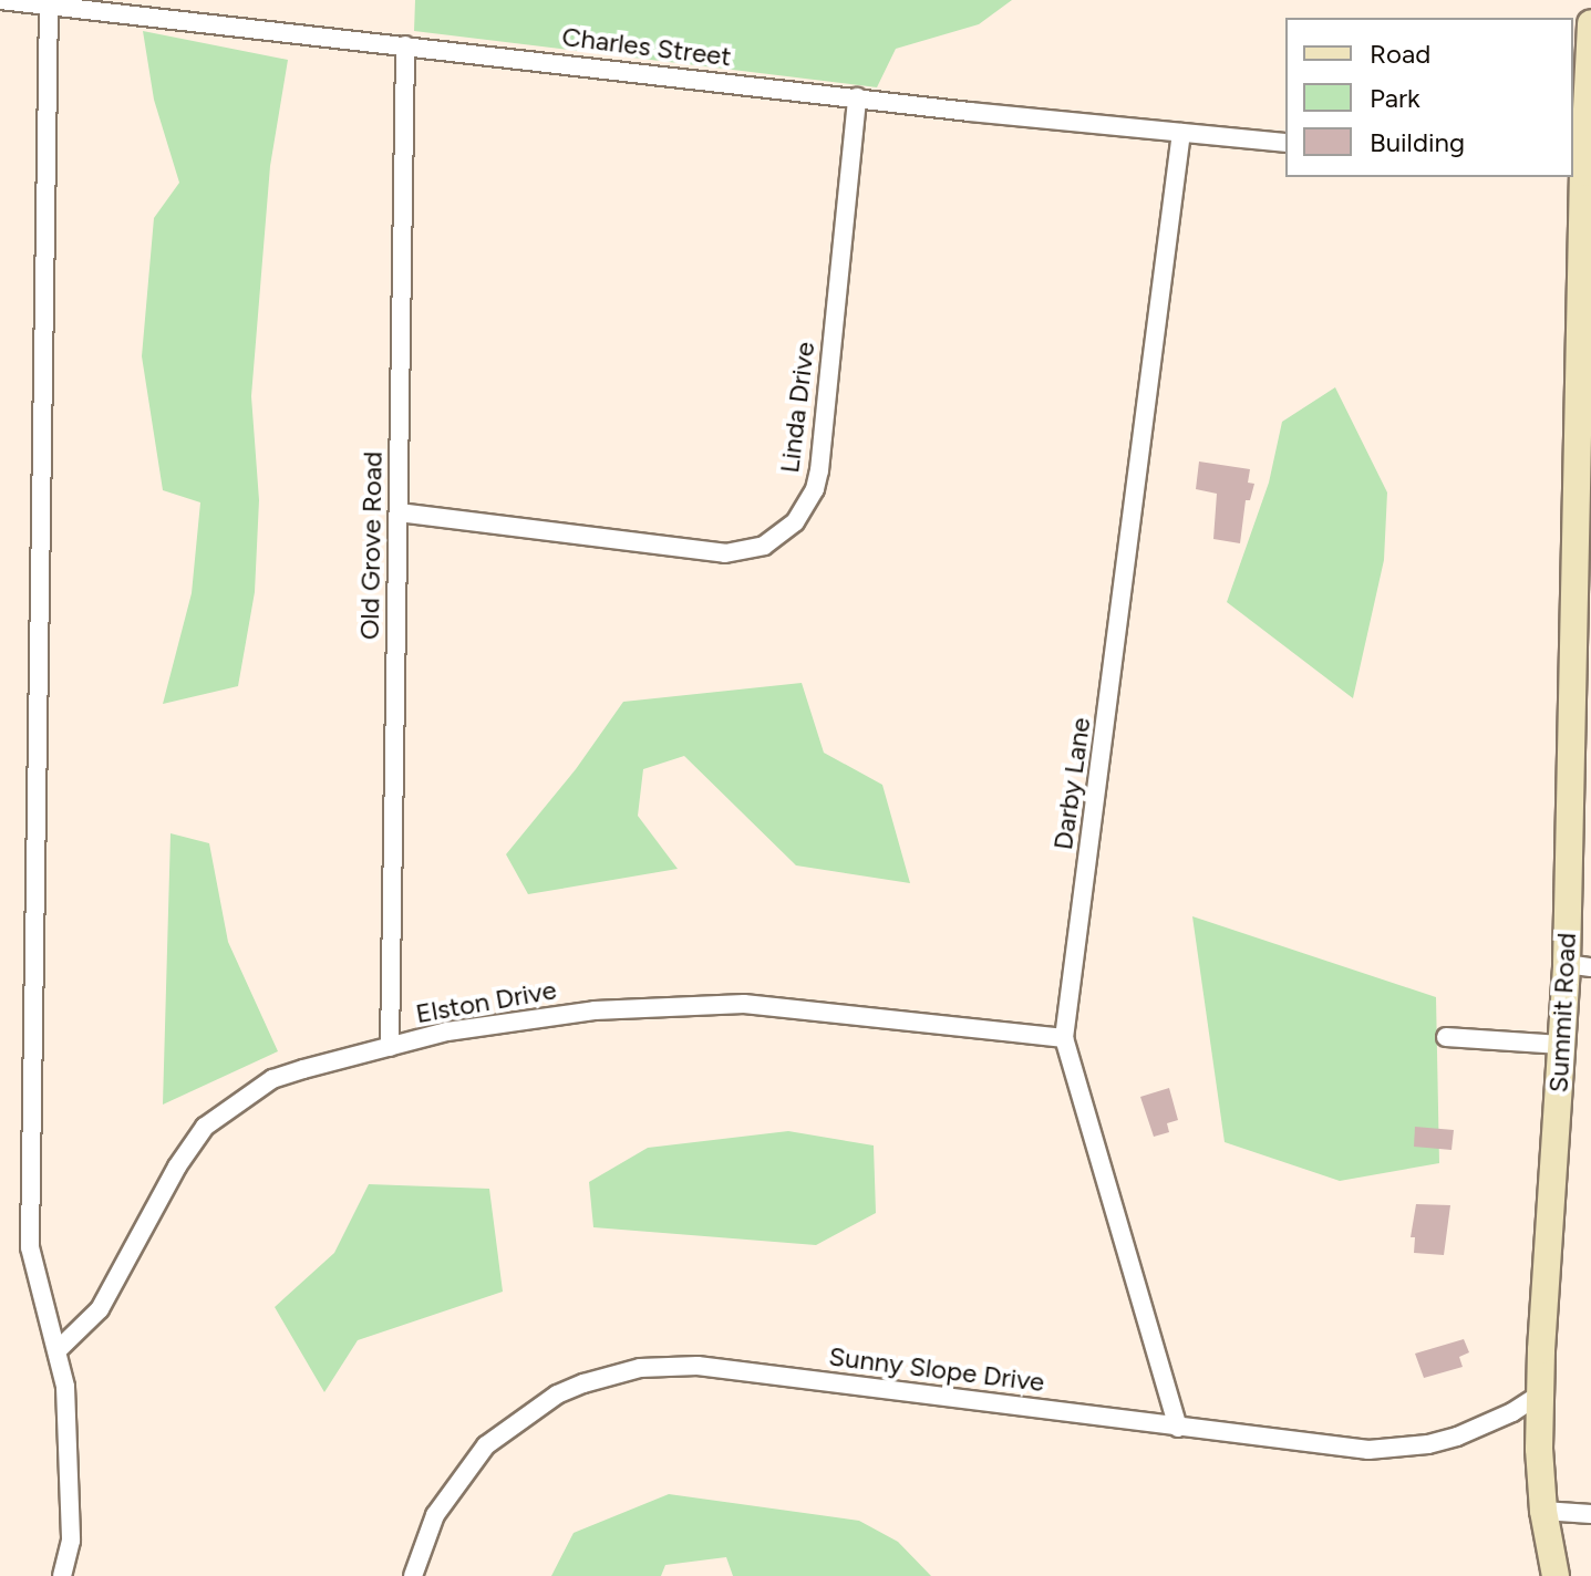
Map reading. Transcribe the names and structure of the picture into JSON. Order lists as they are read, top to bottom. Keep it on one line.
{"streets":{"main road":["Summit Road"],"street":["Charles Street","Linda Drive","Old Grove Road","Darby Lane","Elston Drive","Sunny Slope Drive"]},"crossings":[["Charles Street","Linda Drive"],["Charles Street","Old Grove Road"],["Charles Street","Darby Lane"],["Linda Drive","Old Grove Road"],["Old Grove Road","Elston Drive"],["Darby Lane","Elston Drive"],["Darby Lane","Sunny Slope Drive"],["Summit Road","Sunny Slope Drive"]],"legend":["Road","Park","Building"]}
